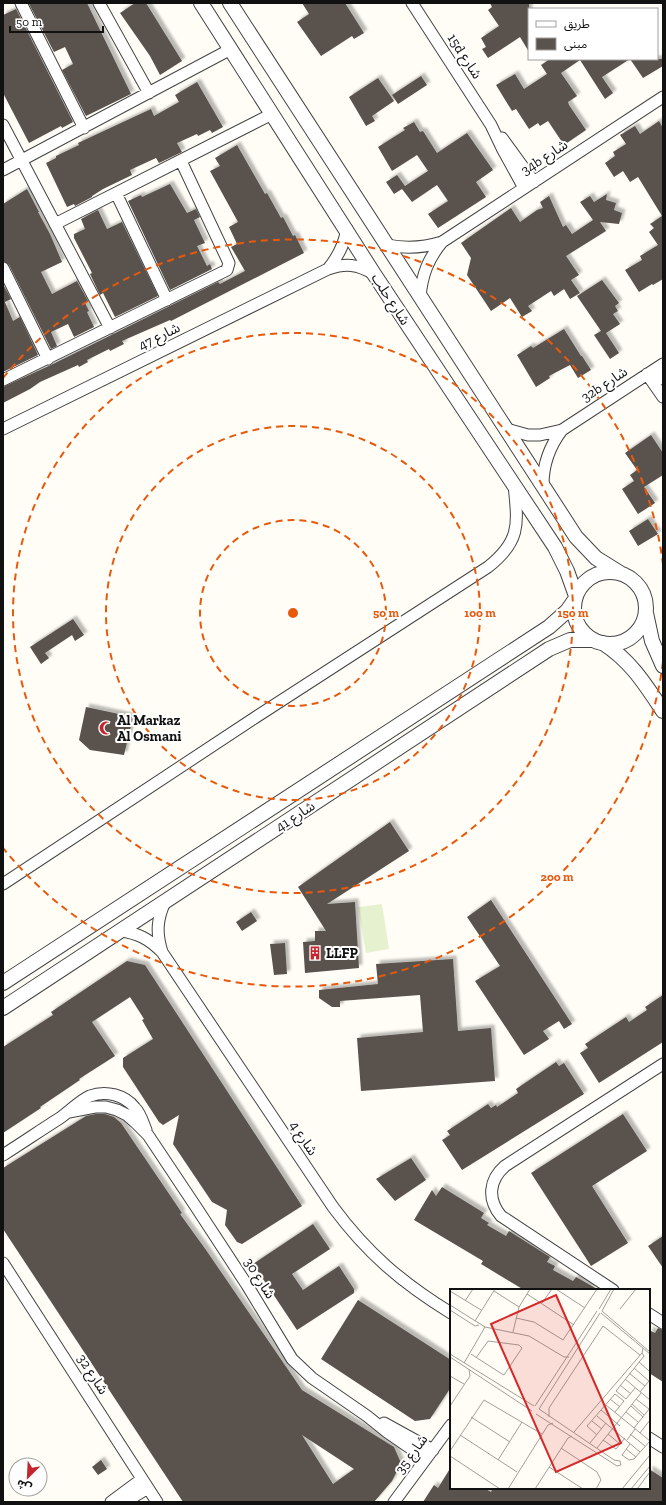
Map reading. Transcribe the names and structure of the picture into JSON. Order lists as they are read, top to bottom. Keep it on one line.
{"streets":{"street":["15d شارع","34b شارع","شارع حلب","شارع 47","32b شارع","شارع 41","شارع 4","شارع 30","شارع 32","شارع 35"]},"crossings":[["15d شارع","34b شارع"],["34b شارع","شارع حلب"],["شارع حلب","شارع 47"],["شارع حلب","32b شارع"],["شارع حلب","شارع 41"],["شارع 41","شارع 4"],["شارع 30","شارع 35"]],"places":{"mosque":["Al Markaz Al Osmani"],"building":["LLFP"]},"legend":["طريق","مبنى"],"scale_bar":"50 m","north":"bottom left","rings":["50 m","100 m","150 m","200 m"]}
